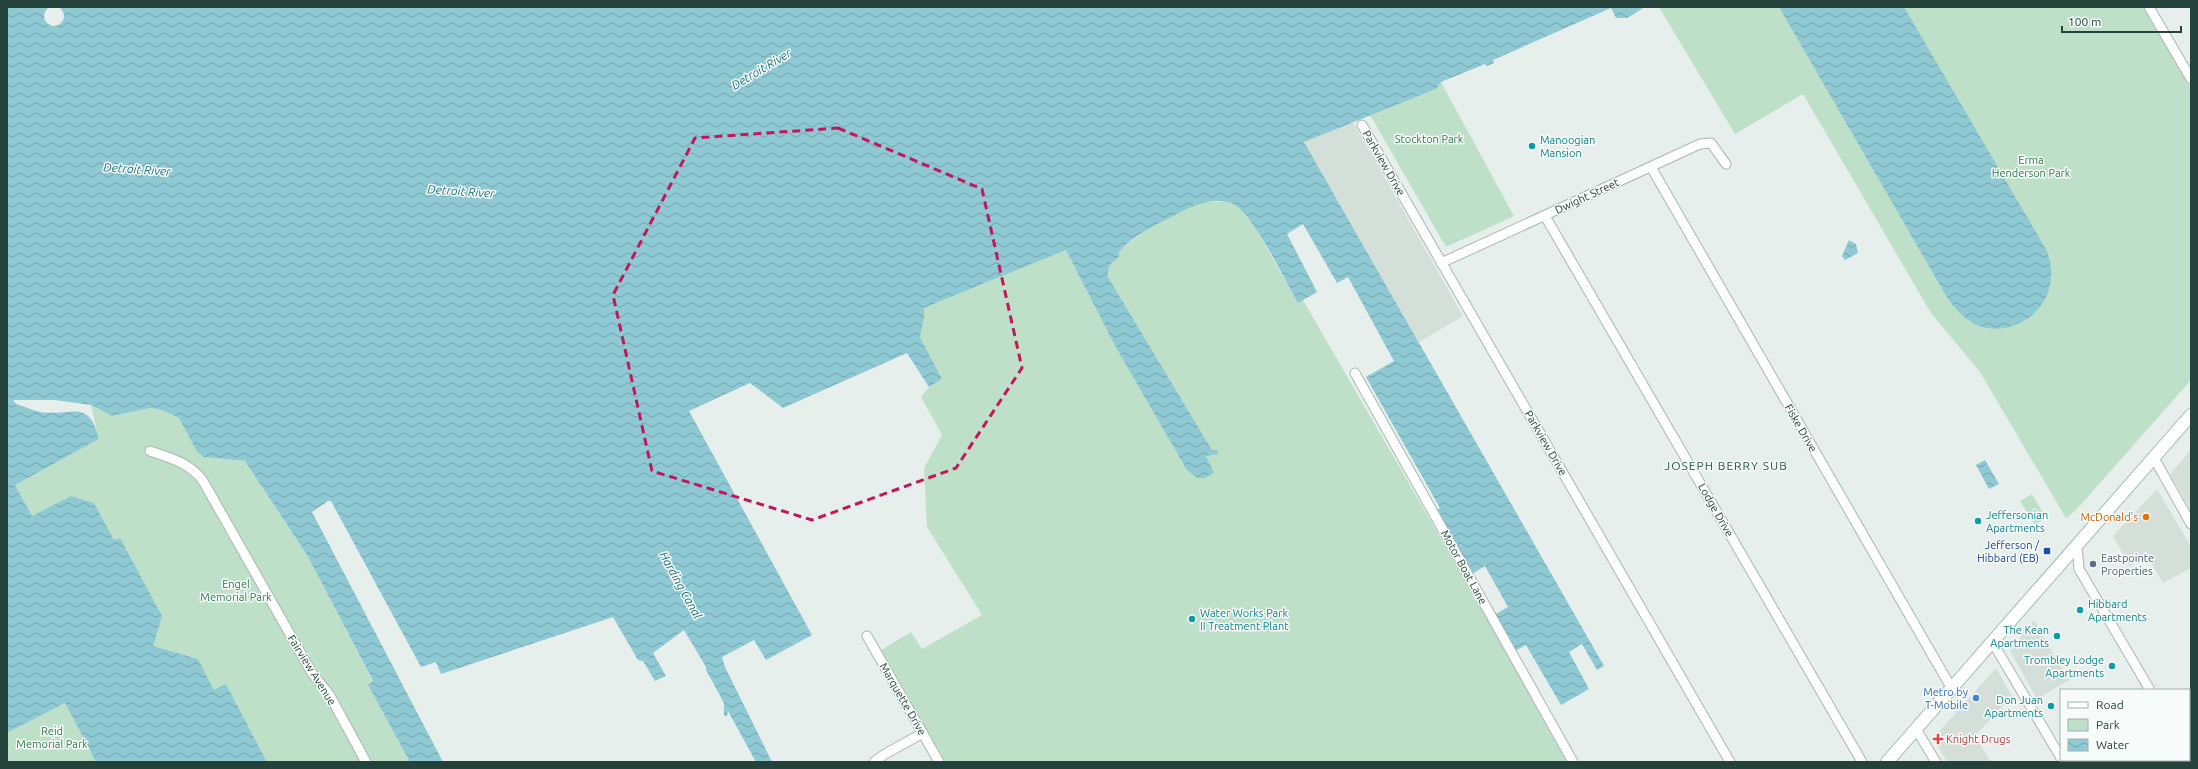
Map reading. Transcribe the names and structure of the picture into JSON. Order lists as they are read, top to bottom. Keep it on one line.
{"streets":{"street":["Parkview Drive","Dwight Street","Fiske Drive","Lodge Drive","Motor Boat Lane","Fairview Avenue","Marquette Drive"]},"crossings":[["Parkview Drive","Dwight Street"],["Dwight Street","Fiske Drive"],["Dwight Street","Lodge Drive"]],"districts":["JOSEPH BERRY SUB"],"water":["Detroit River","Harding Canal"],"parks":["Stockton Park","Erma Henderson Park","Engel Memorial Park","Reid Memorial Park"],"places":{"other":["Manoogian Mansion","McDonald's","Jeffersonian Apartments","Eastpointe Properties","Hibbard Apartments","Water Works Park II Treatment Plant","The Kean Apartments","Trombley Lodge Apartments","Metro by T-Mobile","Don Juan Apartments"],"transit":["Jefferson / Hibbard (EB)"],"health":["Knight Drugs"]},"legend":["Road","Park","Water"],"scale_bar":"100 m"}
